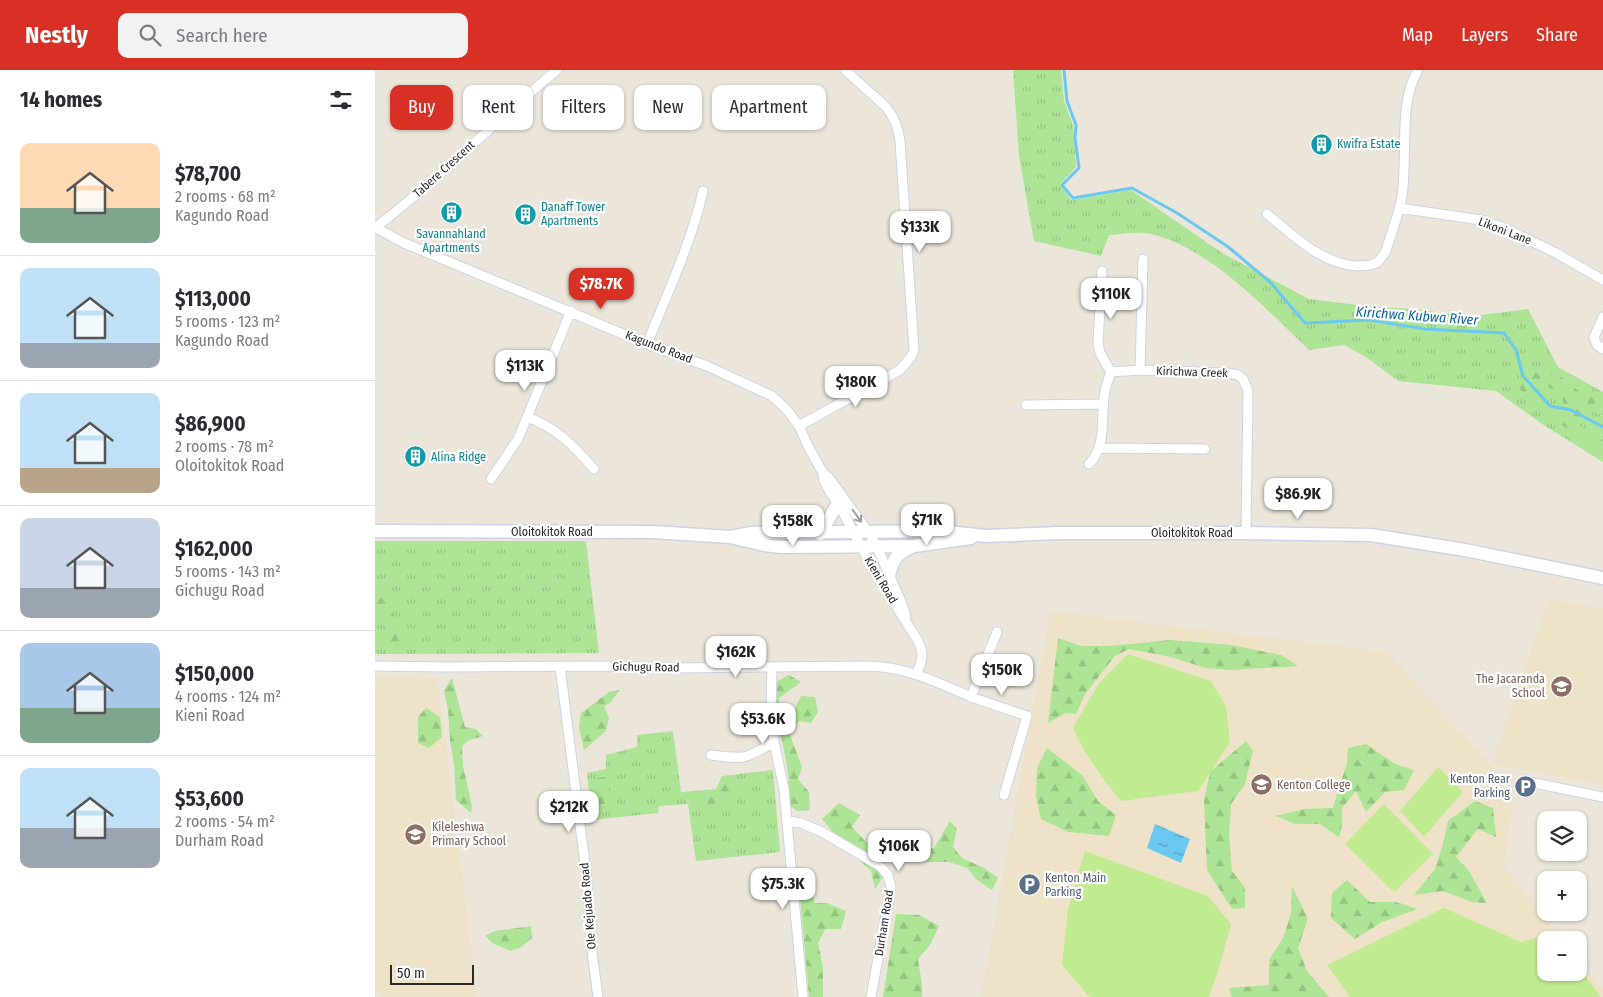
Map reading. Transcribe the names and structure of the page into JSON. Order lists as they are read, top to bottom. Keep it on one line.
{"streets":{"main road":["Oloitokitok Road"],"street":["Tabere Crescent","Likoni Lane","Kagundo Road","Kirichwa Creek","Kieni Road","Gichugu Road","Ole Kejuado Road","Durham Road"]},"crossings":[["Tabere Crescent","Kagundo Road"],["Kagundo Road","Oloitokitok Road"],["Kagundo Road","Kieni Road"],["Kirichwa Creek","Oloitokitok Road"],["Oloitokitok Road","Kieni Road"],["Kieni Road","Gichugu Road"],["Gichugu Road","Ole Kejuado Road"]],"water":["Kirichwa Kubwa River"],"places":{"building":["Kwifra Estate","Savannahland Apartments","Danaff Tower Apartments","Alina Ridge"],"school or university":["The Jacaranda School","Kenton College","Kileleshwa Primary School"],"parking":["Kenton Rear Parking","Kenton Main Parking"]},"scale_bar":"50 m","page":{"header":"Nestly","search":"Search here","nav":["Map","Layers","Share"],"heading":"14 homes","chip":["Buy","Rent","Filters","New","Apartment"],"list":[{"name":"$78,700","note":"2 rooms · 68 m² · Kagundo Road"},{"name":"$113,000","note":"5 rooms · 123 m² · Kagundo Road"},{"name":"$86,900","note":"2 rooms · 78 m² · Oloitokitok Road"},{"name":"$162,000","note":"5 rooms · 143 m² · Gichugu Road"},{"name":"$150,000","note":"4 rooms · 124 m² · Kieni Road"},{"name":"$53,600","note":"2 rooms · 54 m² · Durham Road"}],"price":["$133K","$78.7K","$110K","$113K","$180K","$86.9K","$71K","$158K","$162K","$150K","$53.6K","$212K","$106K","$75.3K"],"map_buttons":["+","−"],"scale":"50 m"}}
